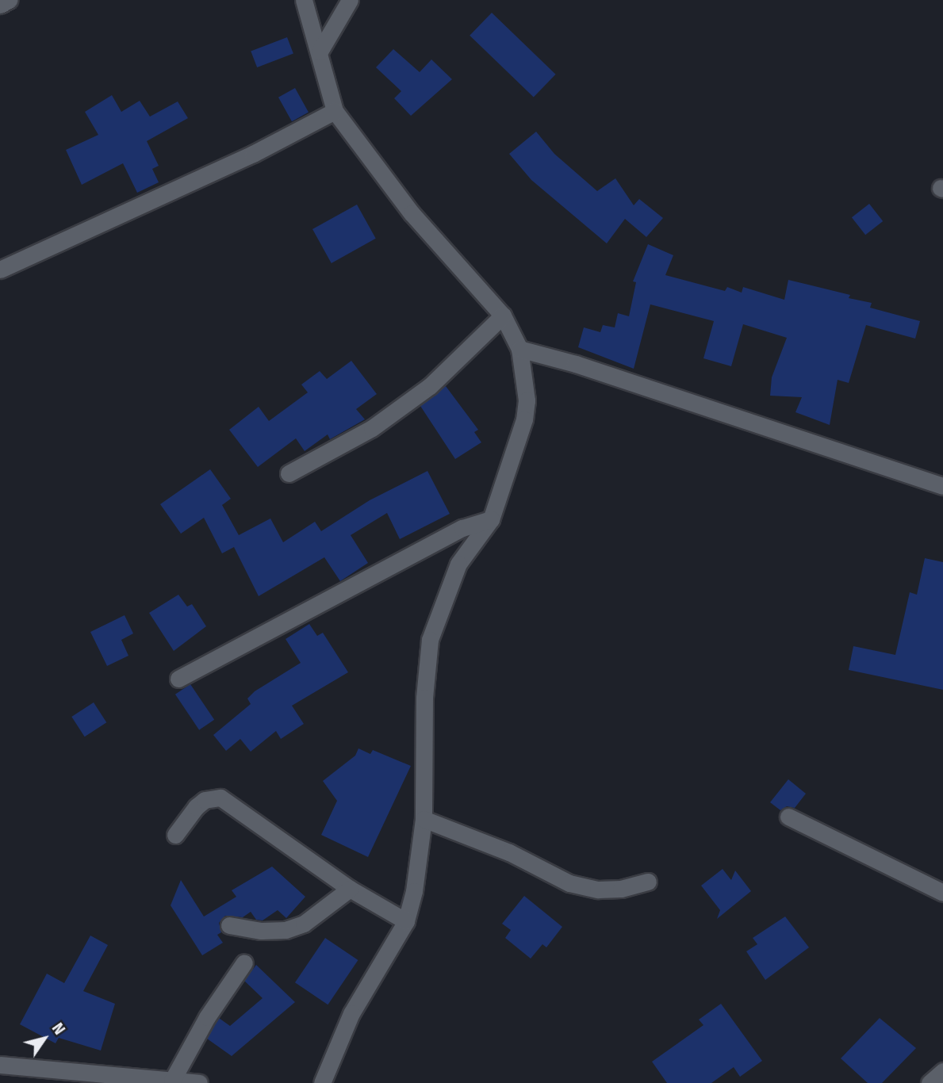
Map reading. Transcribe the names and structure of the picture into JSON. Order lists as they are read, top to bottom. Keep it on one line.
{"north":"top right"}
